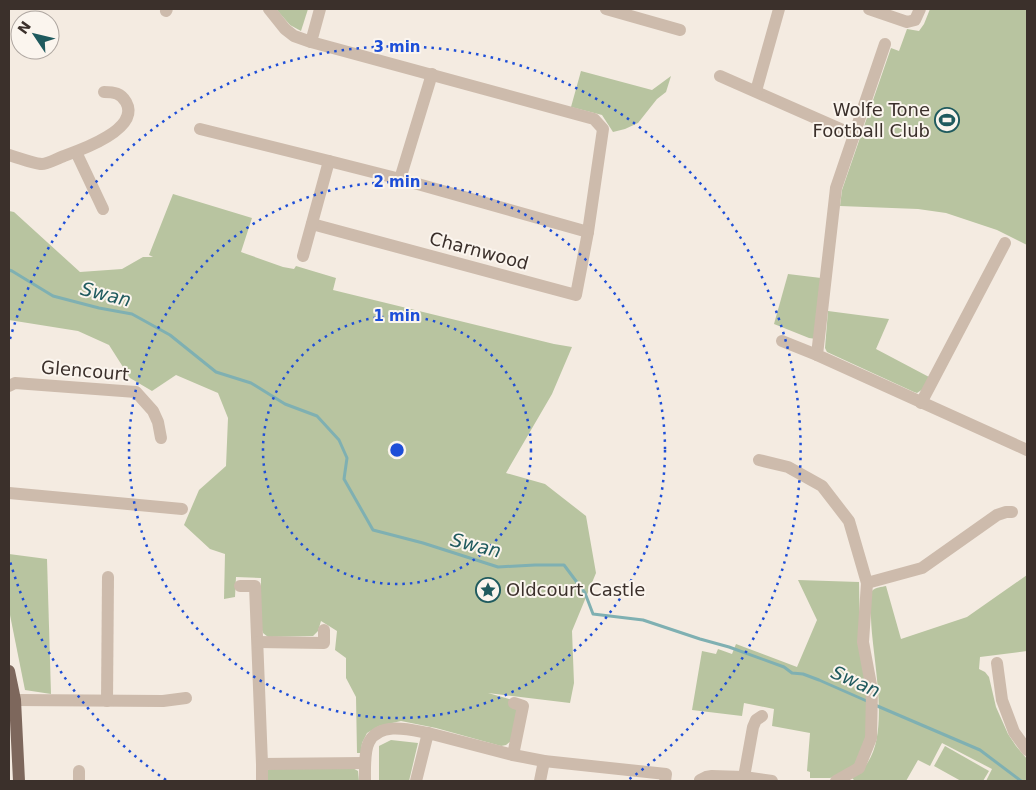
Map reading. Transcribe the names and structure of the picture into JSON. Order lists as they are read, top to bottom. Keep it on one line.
{"streets":{"street":["Charnwood","Glencourt"]},"water":["Swan"],"places":{"sports":["Wolfe Tone Football Club"],"place":["Oldcourt Castle"]},"north":"top left","rings":["3 min","2 min","1 min"]}
